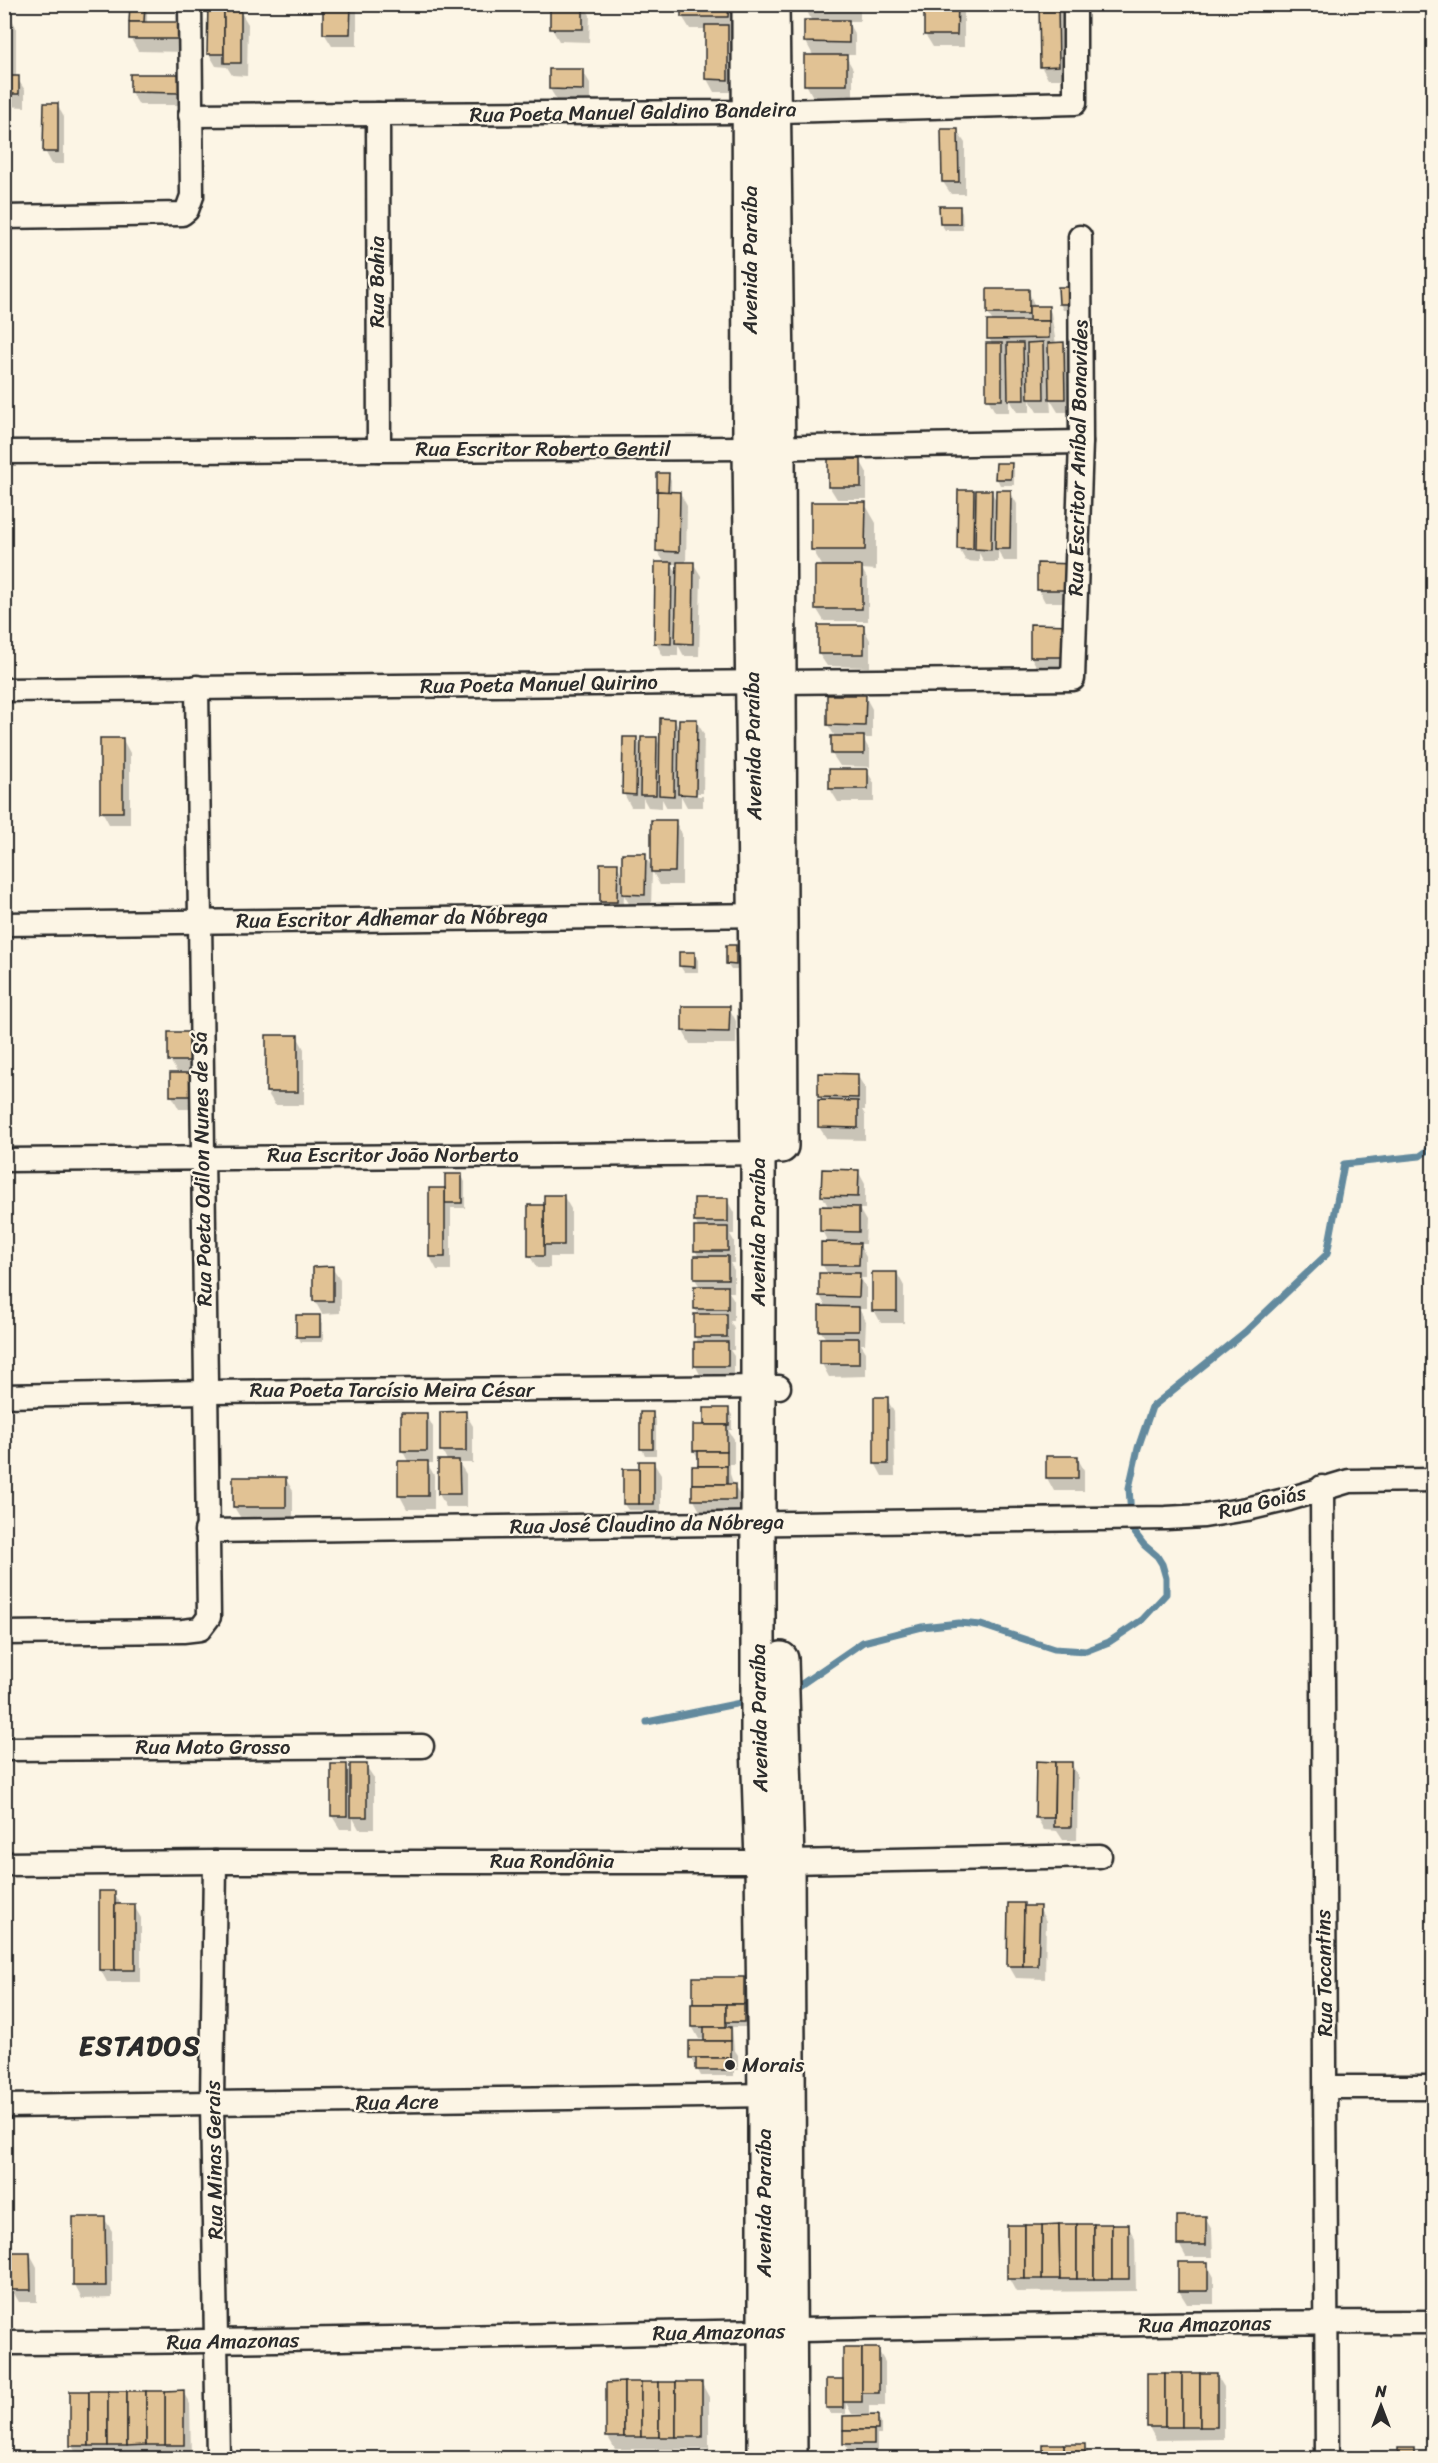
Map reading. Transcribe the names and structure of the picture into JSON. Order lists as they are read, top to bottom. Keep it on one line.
{"streets":{"street":["Rua Poeta Manuel Galdino Bandeira","Avenida Paraíba","Rua Bahia","Rua Escritor Roberto Gentil","Rua Escritor Aníbal Bonavides","Rua Poeta Manuel Quirino","Rua Escritor Adhemar da Nóbrega","Rua Escritor João Norberto","Rua Poeta Odilon Nunes de Sá","Rua Poeta Tarcísio Meira César","Rua Goiás","Rua José Claudino da Nóbrega","Rua Mato Grosso","Rua Rondônia","Rua Tocantins","Rua Acre","Rua Minas Gerais","Rua Amazonas"]},"crossings":[["Rua Poeta Manuel Galdino Bandeira","Avenida Paraíba"],["Rua Poeta Manuel Galdino Bandeira","Rua Bahia"],["Avenida Paraíba","Rua Escritor Roberto Gentil"],["Avenida Paraíba","Rua Poeta Manuel Quirino"],["Avenida Paraíba","Rua Escritor Adhemar da Nóbrega"],["Avenida Paraíba","Rua Escritor João Norberto"],["Avenida Paraíba","Rua Poeta Tarcísio Meira César"],["Avenida Paraíba","Rua José Claudino da Nóbrega"],["Avenida Paraíba","Rua Rondônia"],["Avenida Paraíba","Rua Acre"],["Avenida Paraíba","Rua Amazonas"],["Rua Bahia","Rua Escritor Roberto Gentil"],["Rua Escritor Roberto Gentil","Rua Escritor Aníbal Bonavides"],["Rua Escritor Aníbal Bonavides","Rua Poeta Manuel Quirino"],["Rua Poeta Manuel Quirino","Rua Poeta Odilon Nunes de Sá"],["Rua Escritor Adhemar da Nóbrega","Rua Poeta Odilon Nunes de Sá"],["Rua Escritor João Norberto","Rua Poeta Odilon Nunes de Sá"],["Rua Poeta Odilon Nunes de Sá","Rua Poeta Tarcísio Meira César"],["Rua Poeta Odilon Nunes de Sá","Rua José Claudino da Nóbrega"],["Rua Goiás","Rua José Claudino da Nóbrega"],["Rua Goiás","Rua Tocantins"],["Rua Rondônia","Rua Minas Gerais"],["Rua Tocantins","Rua Amazonas"],["Rua Acre","Rua Minas Gerais"],["Rua Minas Gerais","Rua Amazonas"]],"districts":["ESTADOS"],"places":["Morais"],"north":"top"}
